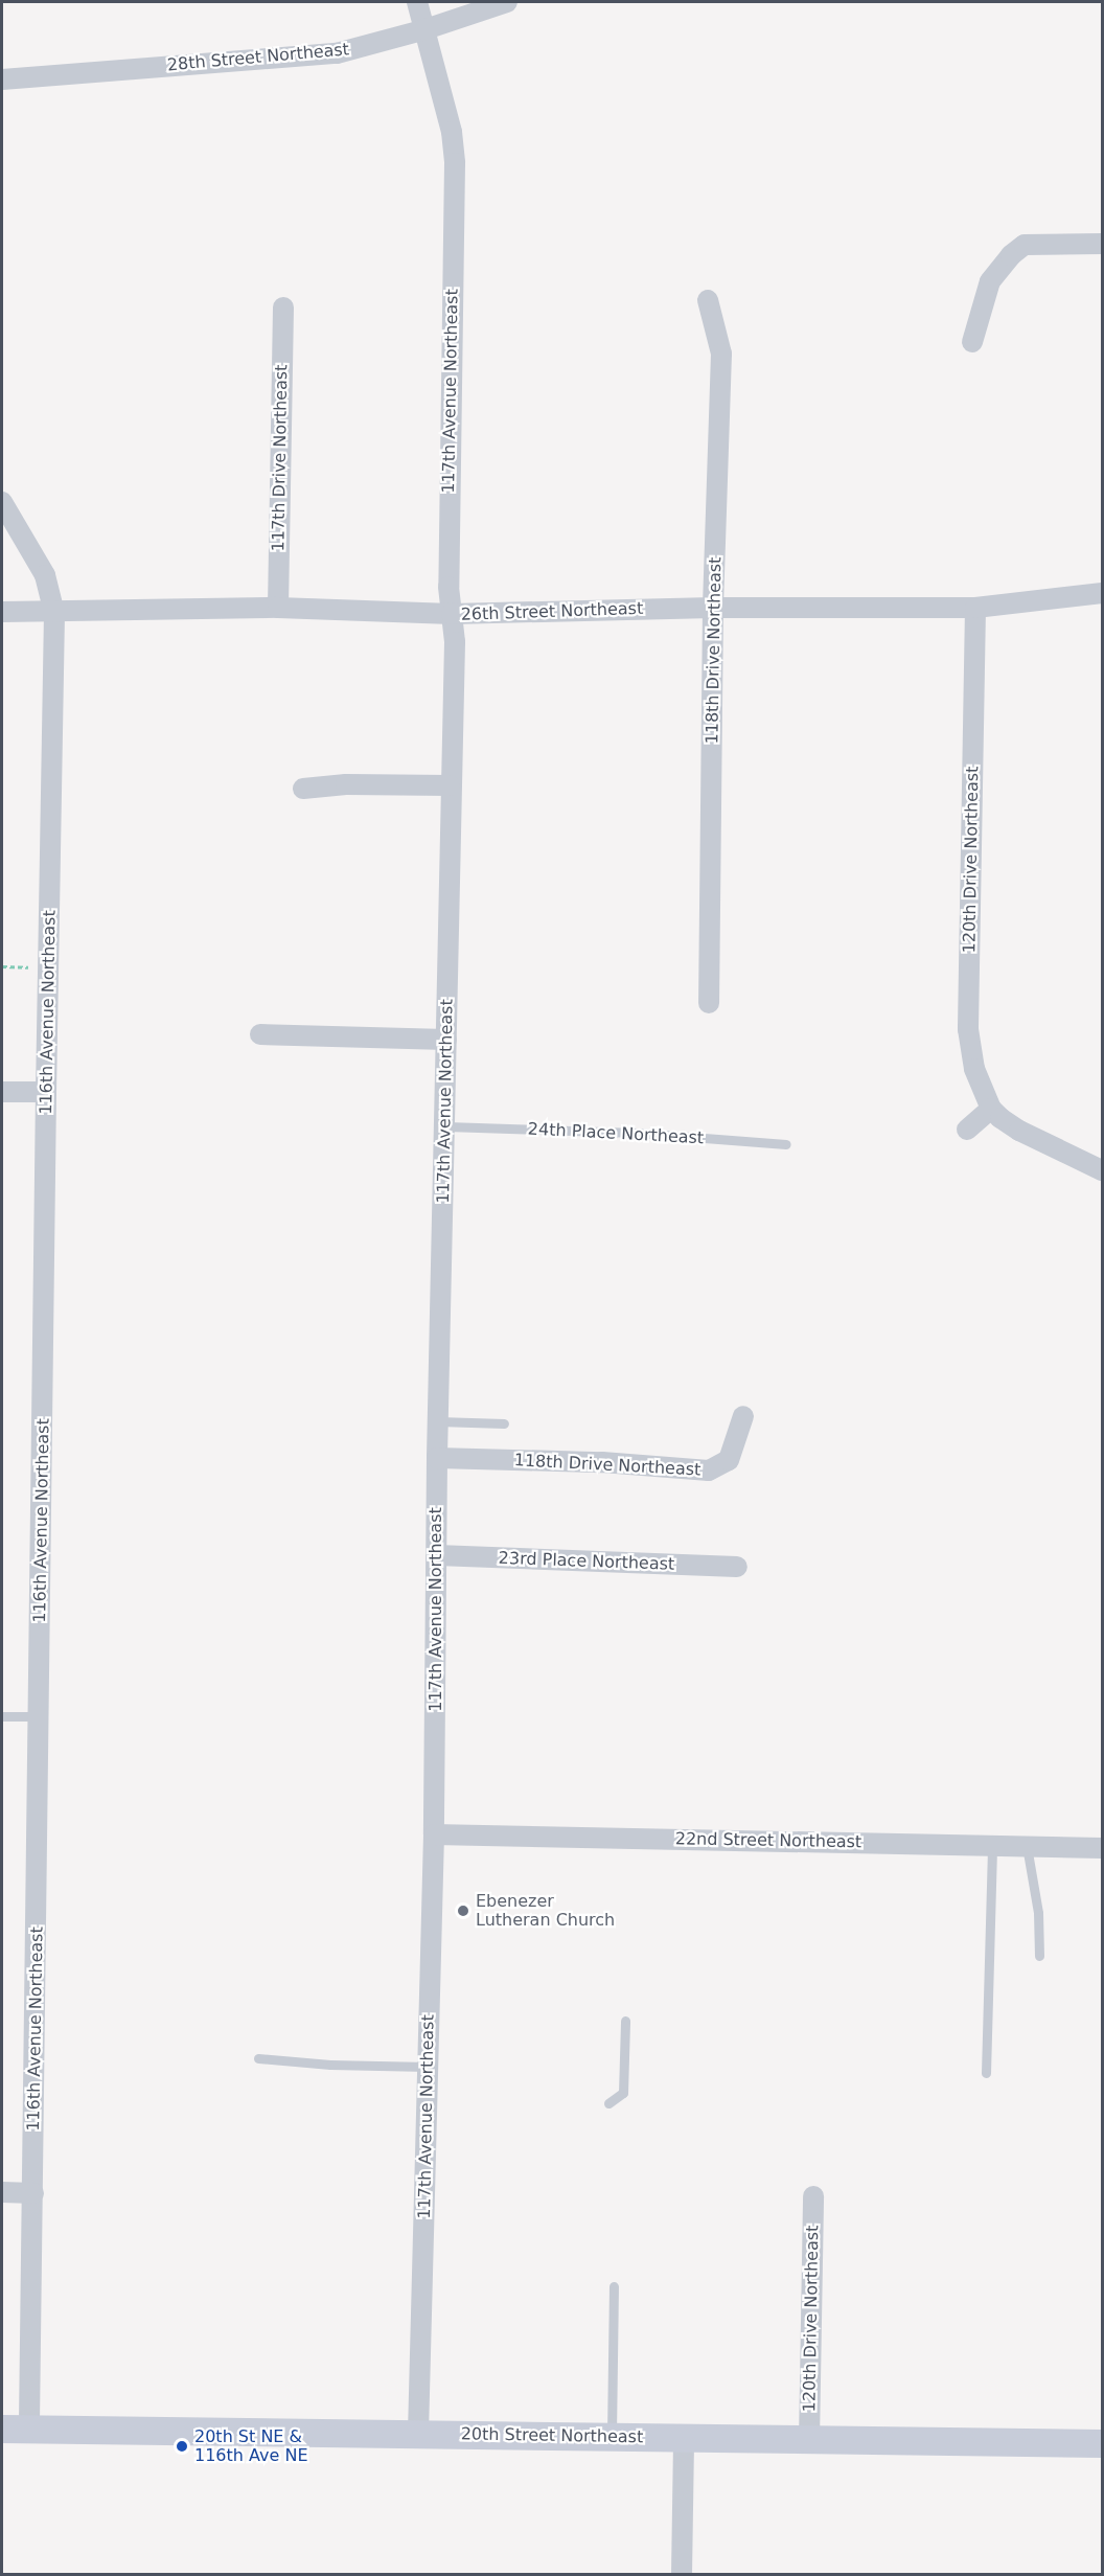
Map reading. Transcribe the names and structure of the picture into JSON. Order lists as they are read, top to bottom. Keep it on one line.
{"streets":{"street":["28th Street Northeast","117th Avenue Northeast","117th Drive Northeast","26th Street Northeast","118th Drive Northeast","120th Drive Northeast","116th Avenue Northeast","23rd Place Northeast","22nd Street Northeast","20th Street Northeast"],"lane":["24th Place Northeast"]},"crossings":[["28th Street Northeast","117th Avenue Northeast"],["117th Avenue Northeast","26th Street Northeast"],["117th Avenue Northeast","118th Drive Northeast"],["117th Avenue Northeast","24th Place Northeast"],["117th Avenue Northeast","23rd Place Northeast"],["117th Avenue Northeast","22nd Street Northeast"],["117th Avenue Northeast","20th Street Northeast"],["117th Drive Northeast","26th Street Northeast"],["26th Street Northeast","118th Drive Northeast"],["26th Street Northeast","120th Drive Northeast"],["26th Street Northeast","116th Avenue Northeast"],["120th Drive Northeast","20th Street Northeast"],["116th Avenue Northeast","20th Street Northeast"]],"places":["Ebenezer Lutheran Church","20th St NE & 116th Ave NE"]}
